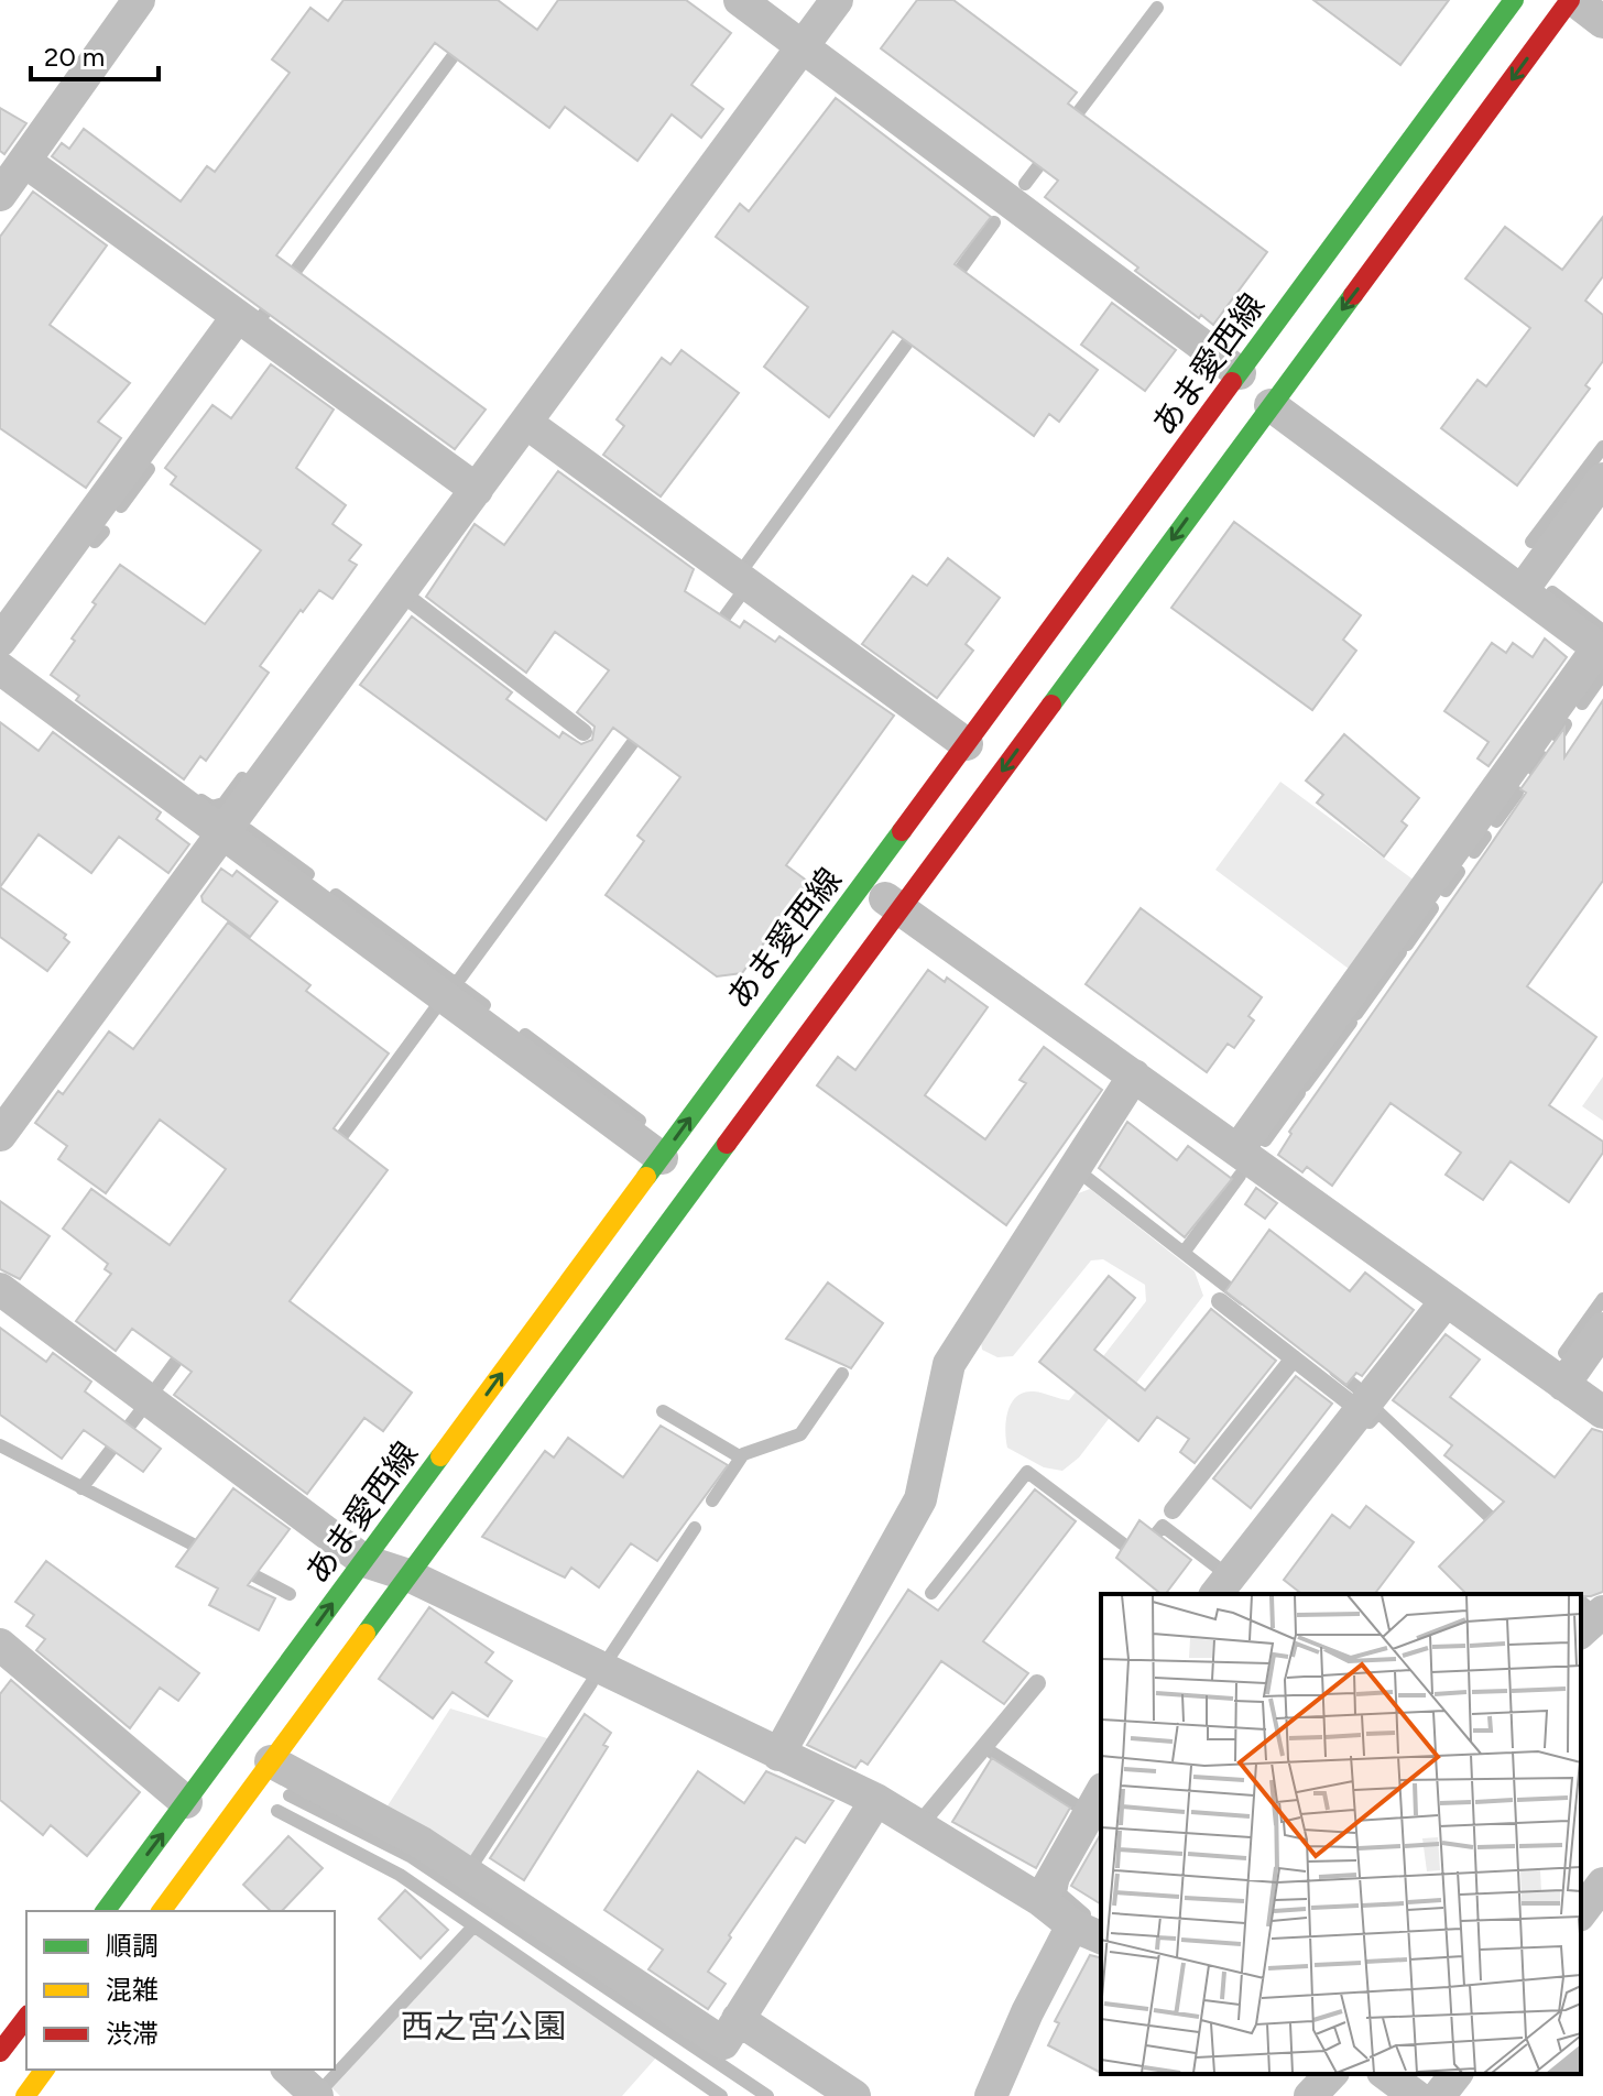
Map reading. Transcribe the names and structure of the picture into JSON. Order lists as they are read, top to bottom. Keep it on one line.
{"streets":{"main road":["あま愛西線"]},"parks":["西之宮公園"],"legend":["順調","混雑","渋滞"],"scale_bar":"20 m"}
